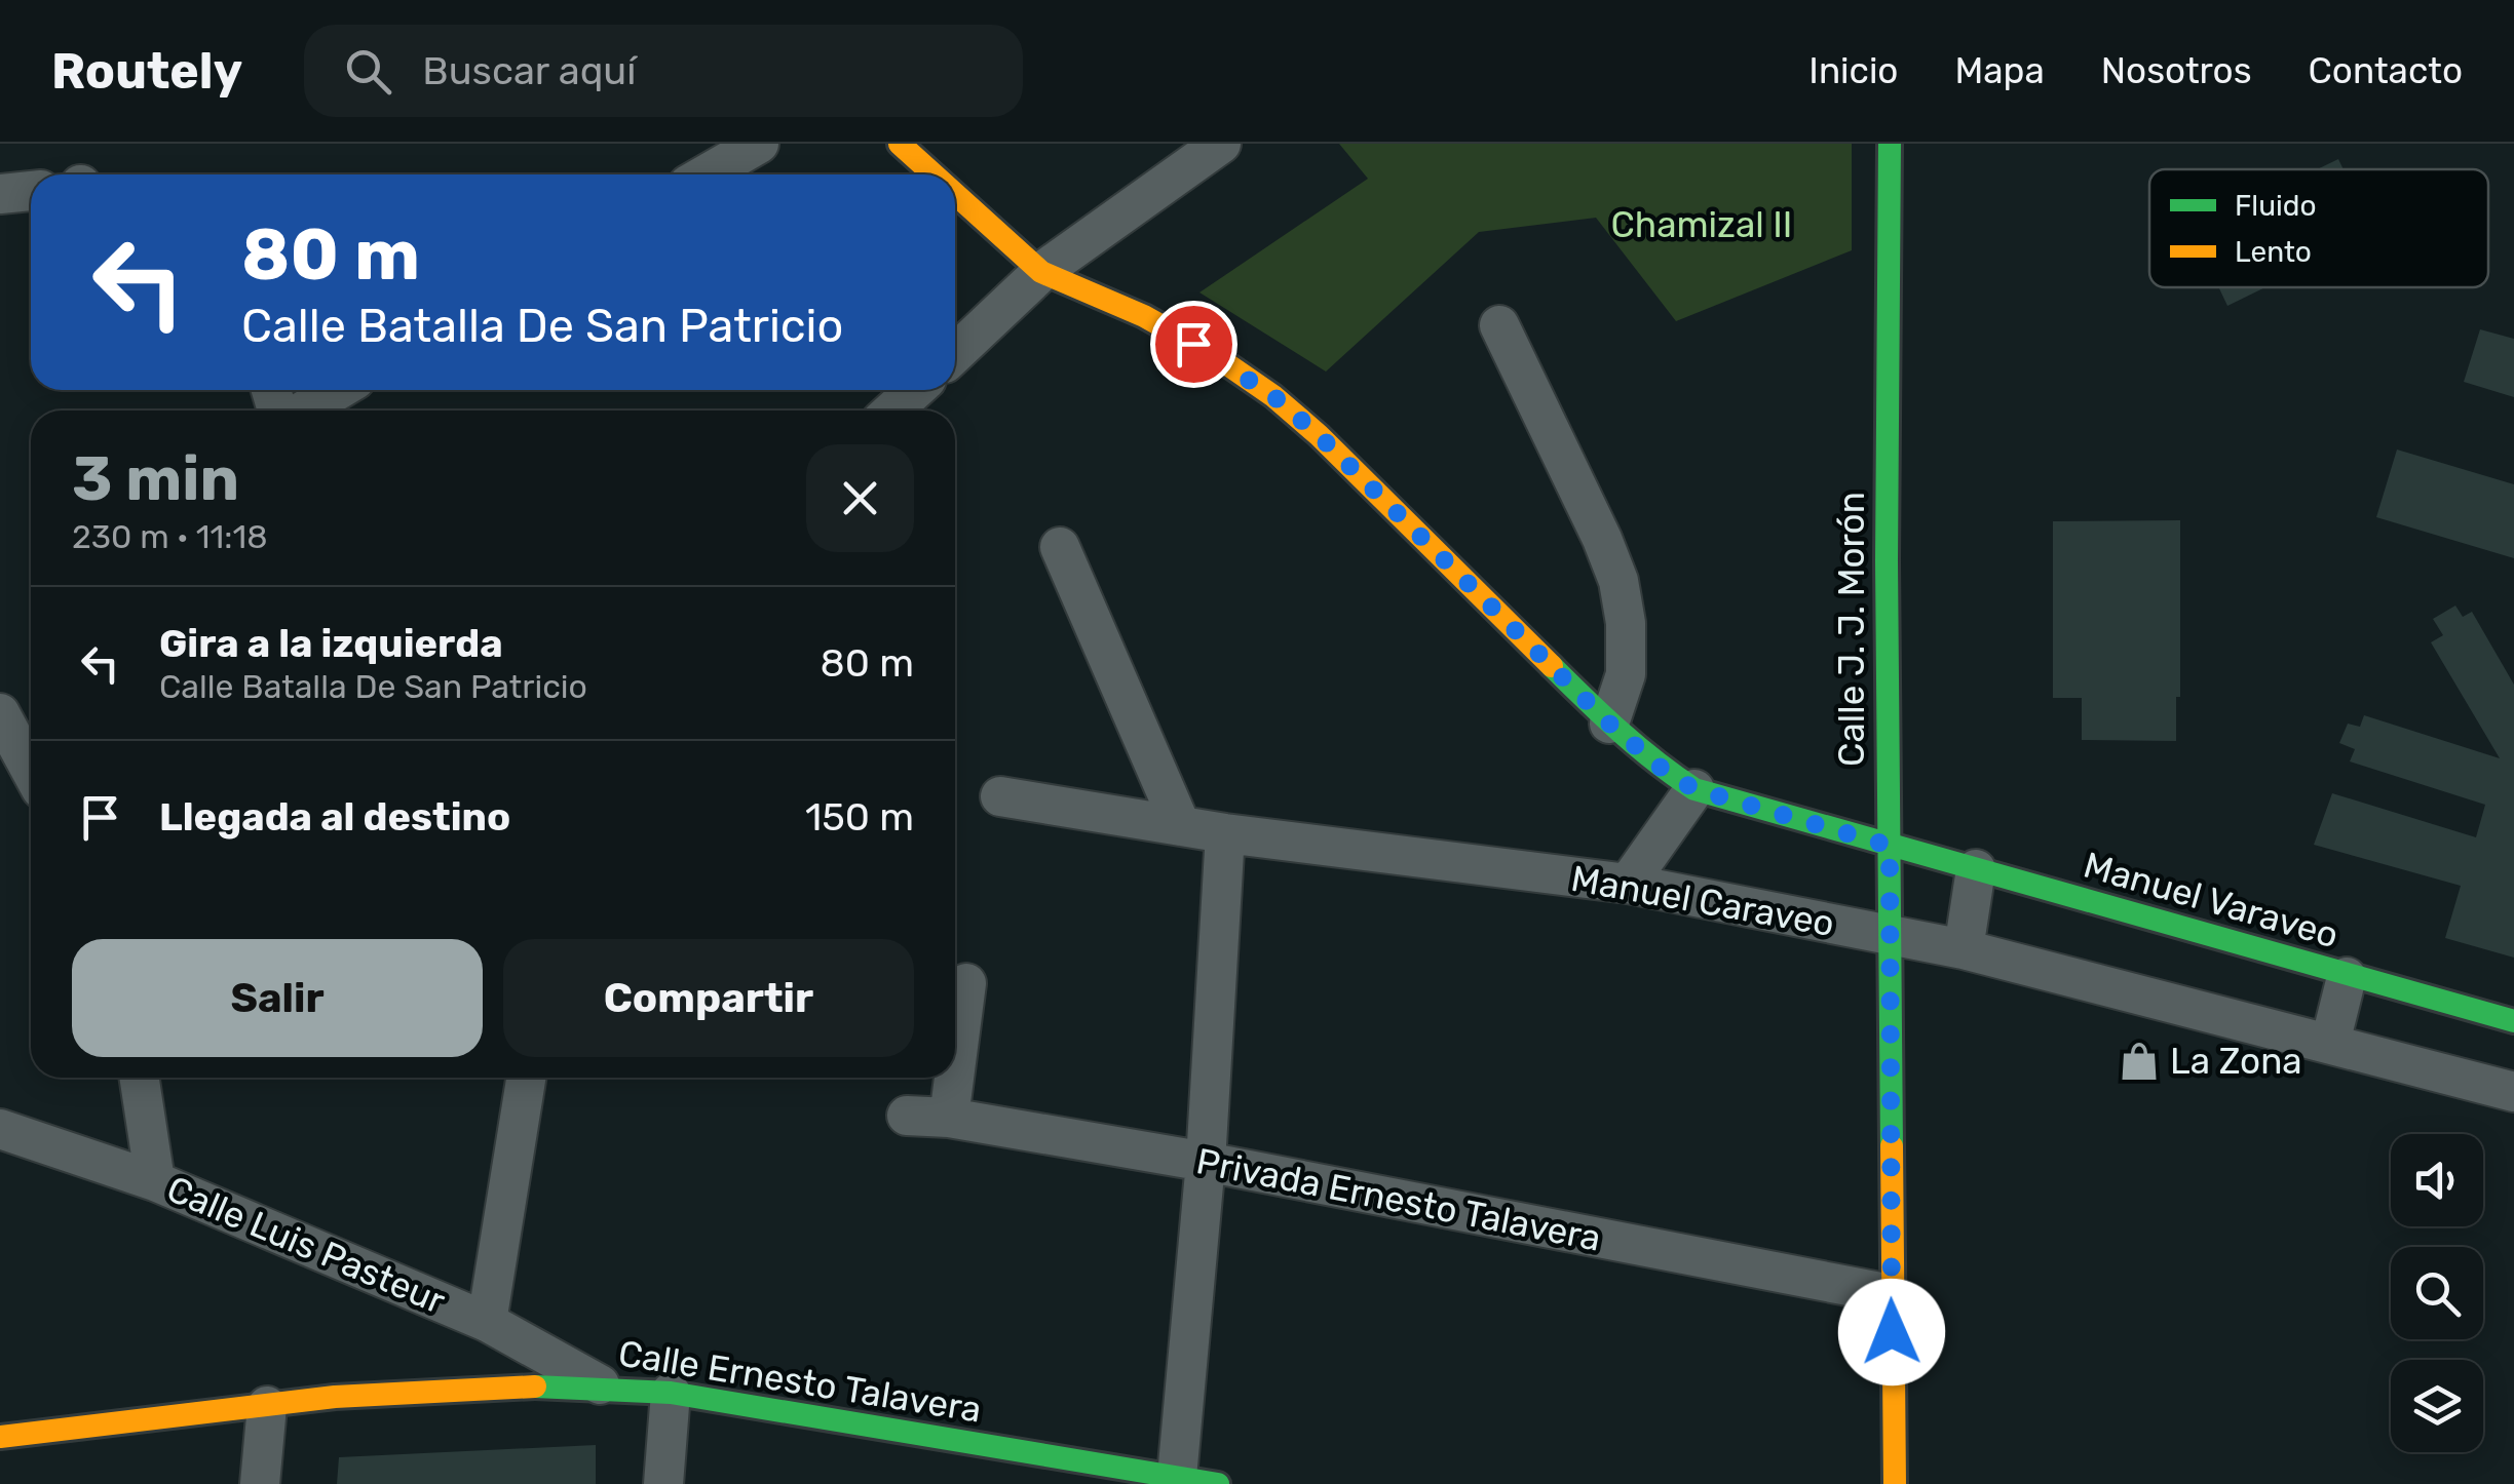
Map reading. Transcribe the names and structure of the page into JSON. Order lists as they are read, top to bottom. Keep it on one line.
{"streets":{"street":["Calle J. J. Morón","Manuel Varaveo","Manuel Caraveo","Privada Ernesto Talavera","Calle Luis Pasteur","Calle Ernesto Talavera"]},"crossings":[["Calle J. J. Morón","Manuel Varaveo"],["Calle J. J. Morón","Manuel Caraveo"],["Calle J. J. Morón","Privada Ernesto Talavera"],["Calle Luis Pasteur","Calle Ernesto Talavera"]],"parks":["Chamizal II"],"places":{"shop":["La Zona"]},"legend":["Fluido","Lento"],"page":{"header":"Routely","search":"Buscar aquí","nav":["Inicio","Mapa","Nosotros","Contacto"],"turn":["80 m","Calle Batalla De San Patricio"],"heading":["3 min","230 m · 11:18"],"list":[{"name":"Gira a la izquierda","note":"Calle Batalla De San Patricio","value":"80 m"},{"name":"Llegada al destino","value":"150 m"}],"buttons":["Salir","Compartir"]}}
